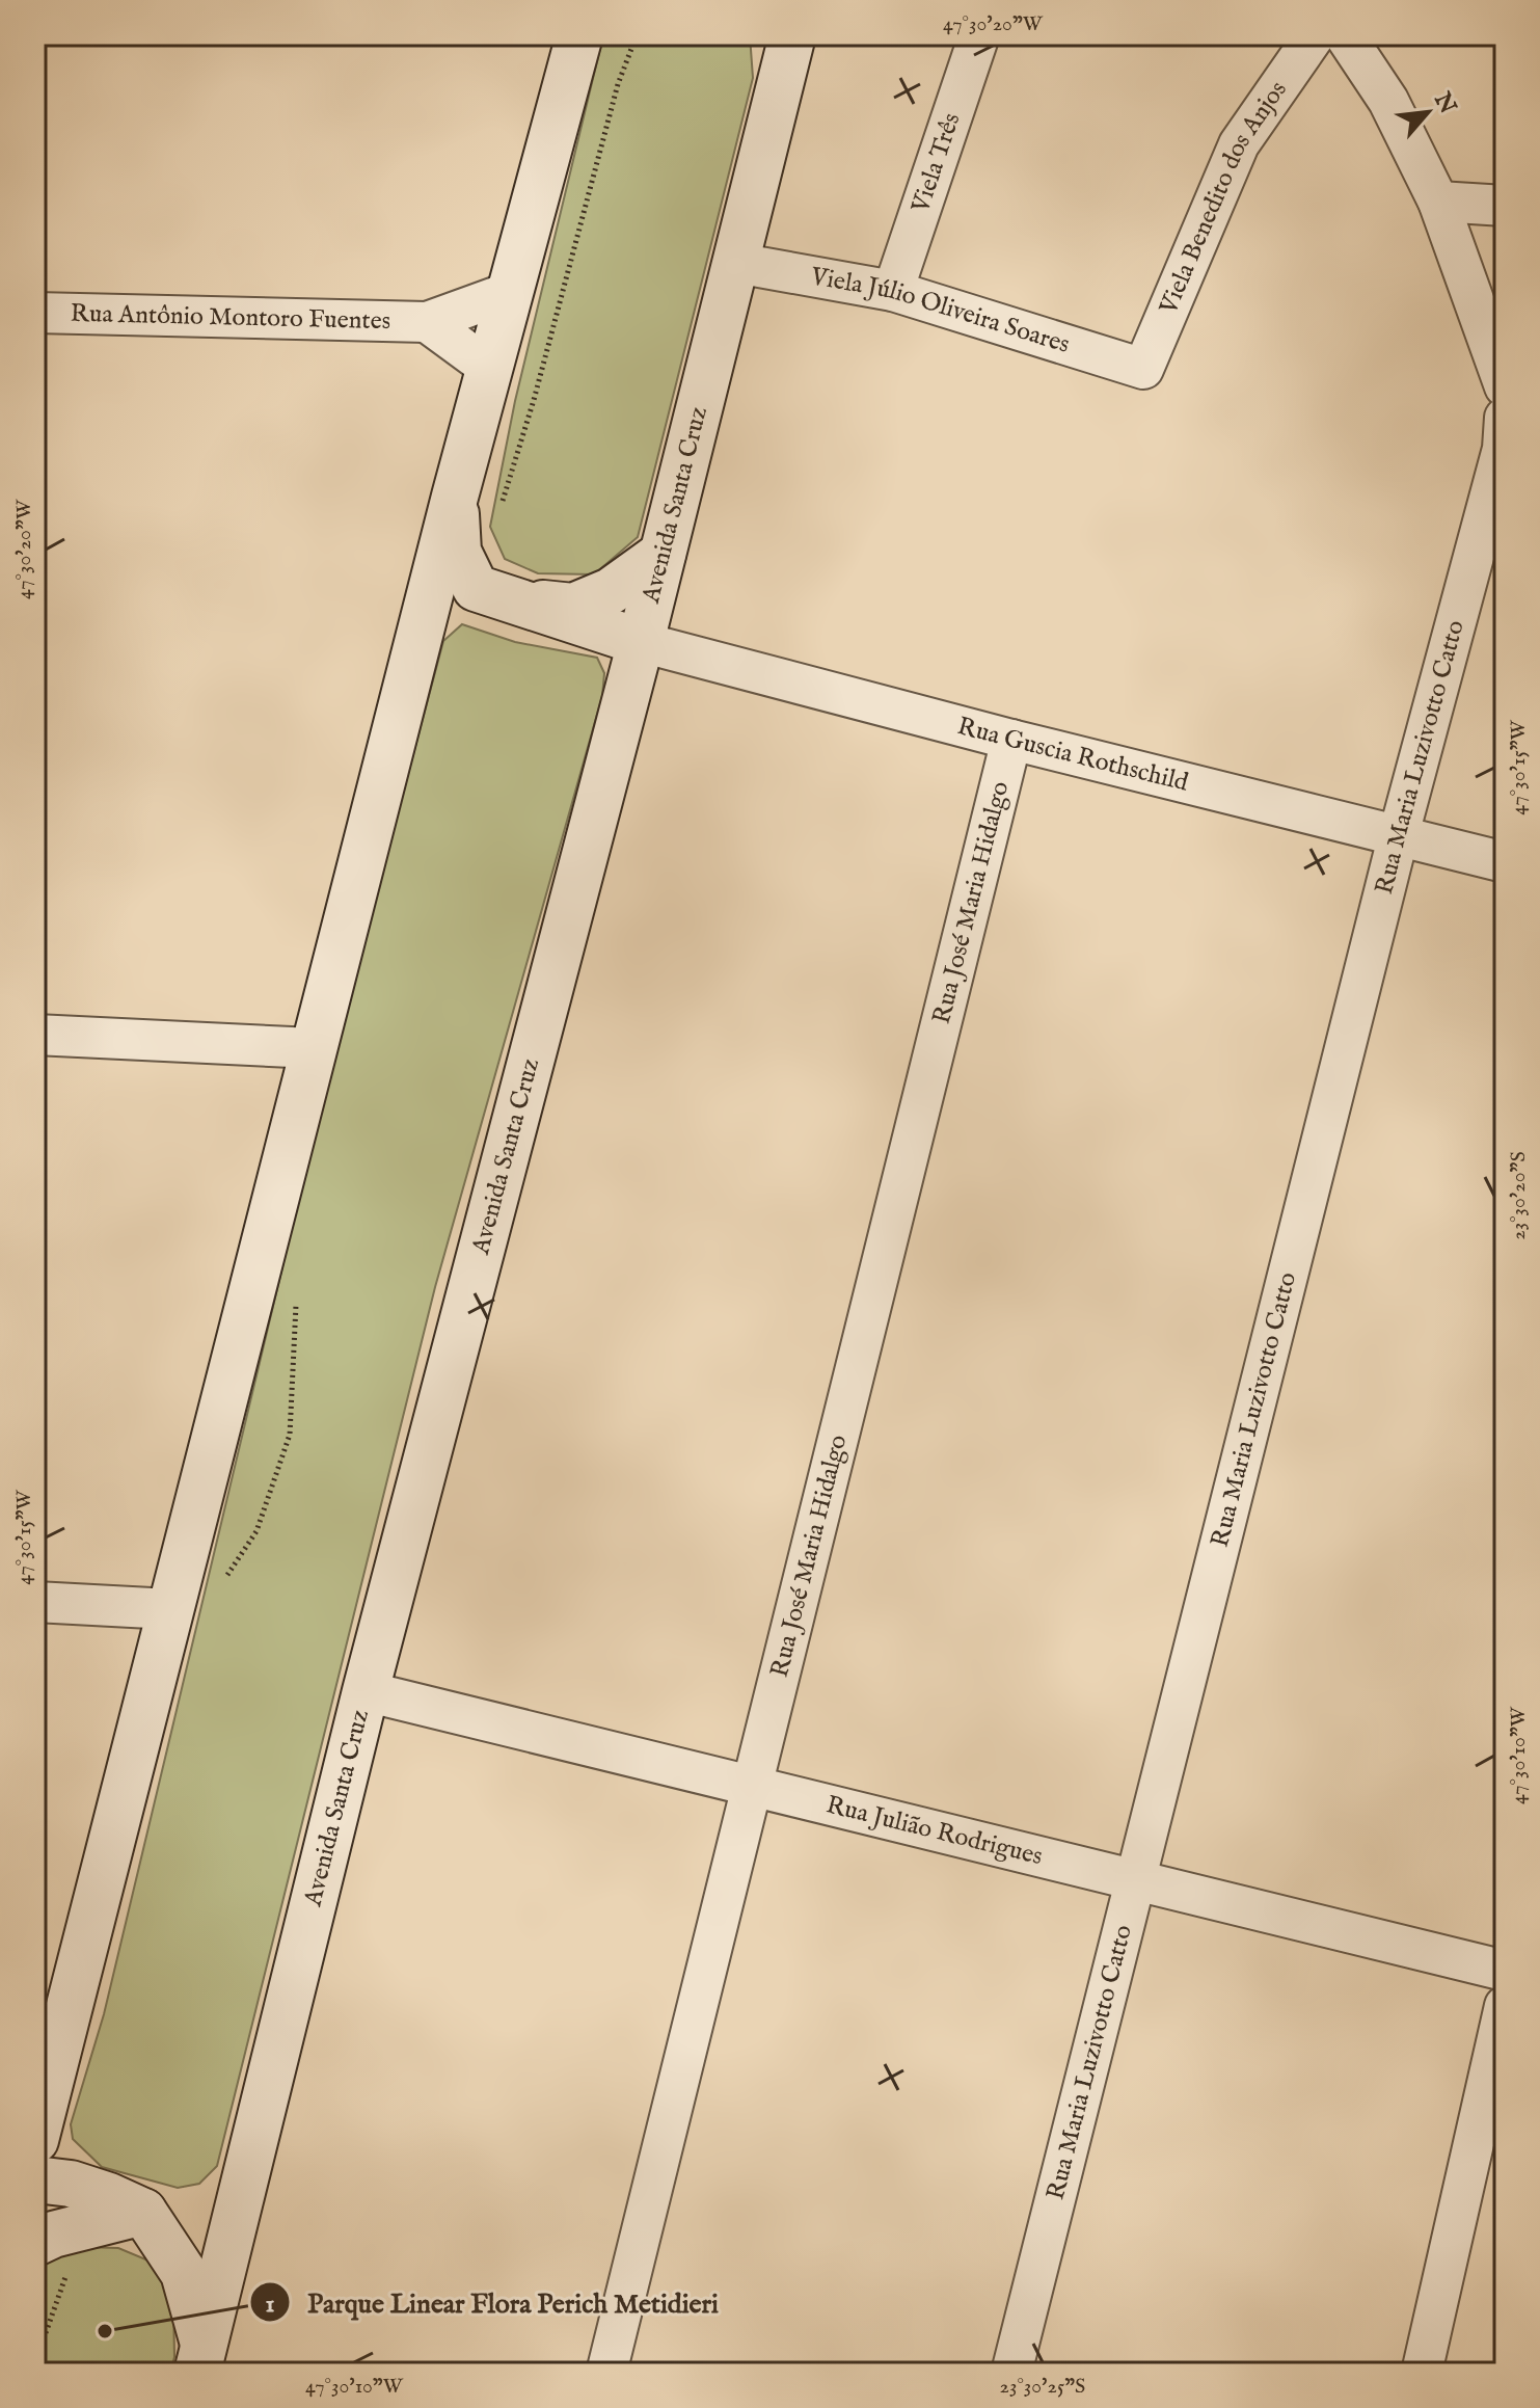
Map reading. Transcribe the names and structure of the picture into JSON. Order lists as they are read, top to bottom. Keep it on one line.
{"streets":{"main road":["Avenida Santa Cruz"],"street":["Viela Três","Viela Benedito dos Anjos","Viela Júlio Oliveira Soares","Rua Antônio Montoro Fuentes","Rua Guscia Rothschild","Rua Maria Luzivotto Catto","Rua José Maria Hidalgo","Rua Julião Rodrigues"]},"crossings":[["Viela Três","Viela Júlio Oliveira Soares"],["Viela Benedito dos Anjos","Viela Júlio Oliveira Soares"],["Viela Júlio Oliveira Soares","Avenida Santa Cruz"],["Avenida Santa Cruz","Rua Guscia Rothschild"],["Avenida Santa Cruz","Rua Julião Rodrigues"],["Rua Guscia Rothschild","Rua Maria Luzivotto Catto"],["Rua Guscia Rothschild","Rua José Maria Hidalgo"],["Rua Maria Luzivotto Catto","Rua Julião Rodrigues"],["Rua José Maria Hidalgo","Rua Julião Rodrigues"]],"places":["Parque Linear Flora Perich Metidieri"],"north":"top right","coordinates":["47°30'20\"W","47°30'15\"W","23°30'20\"S","47°30'10\"W","23°30'25\"S"]}
